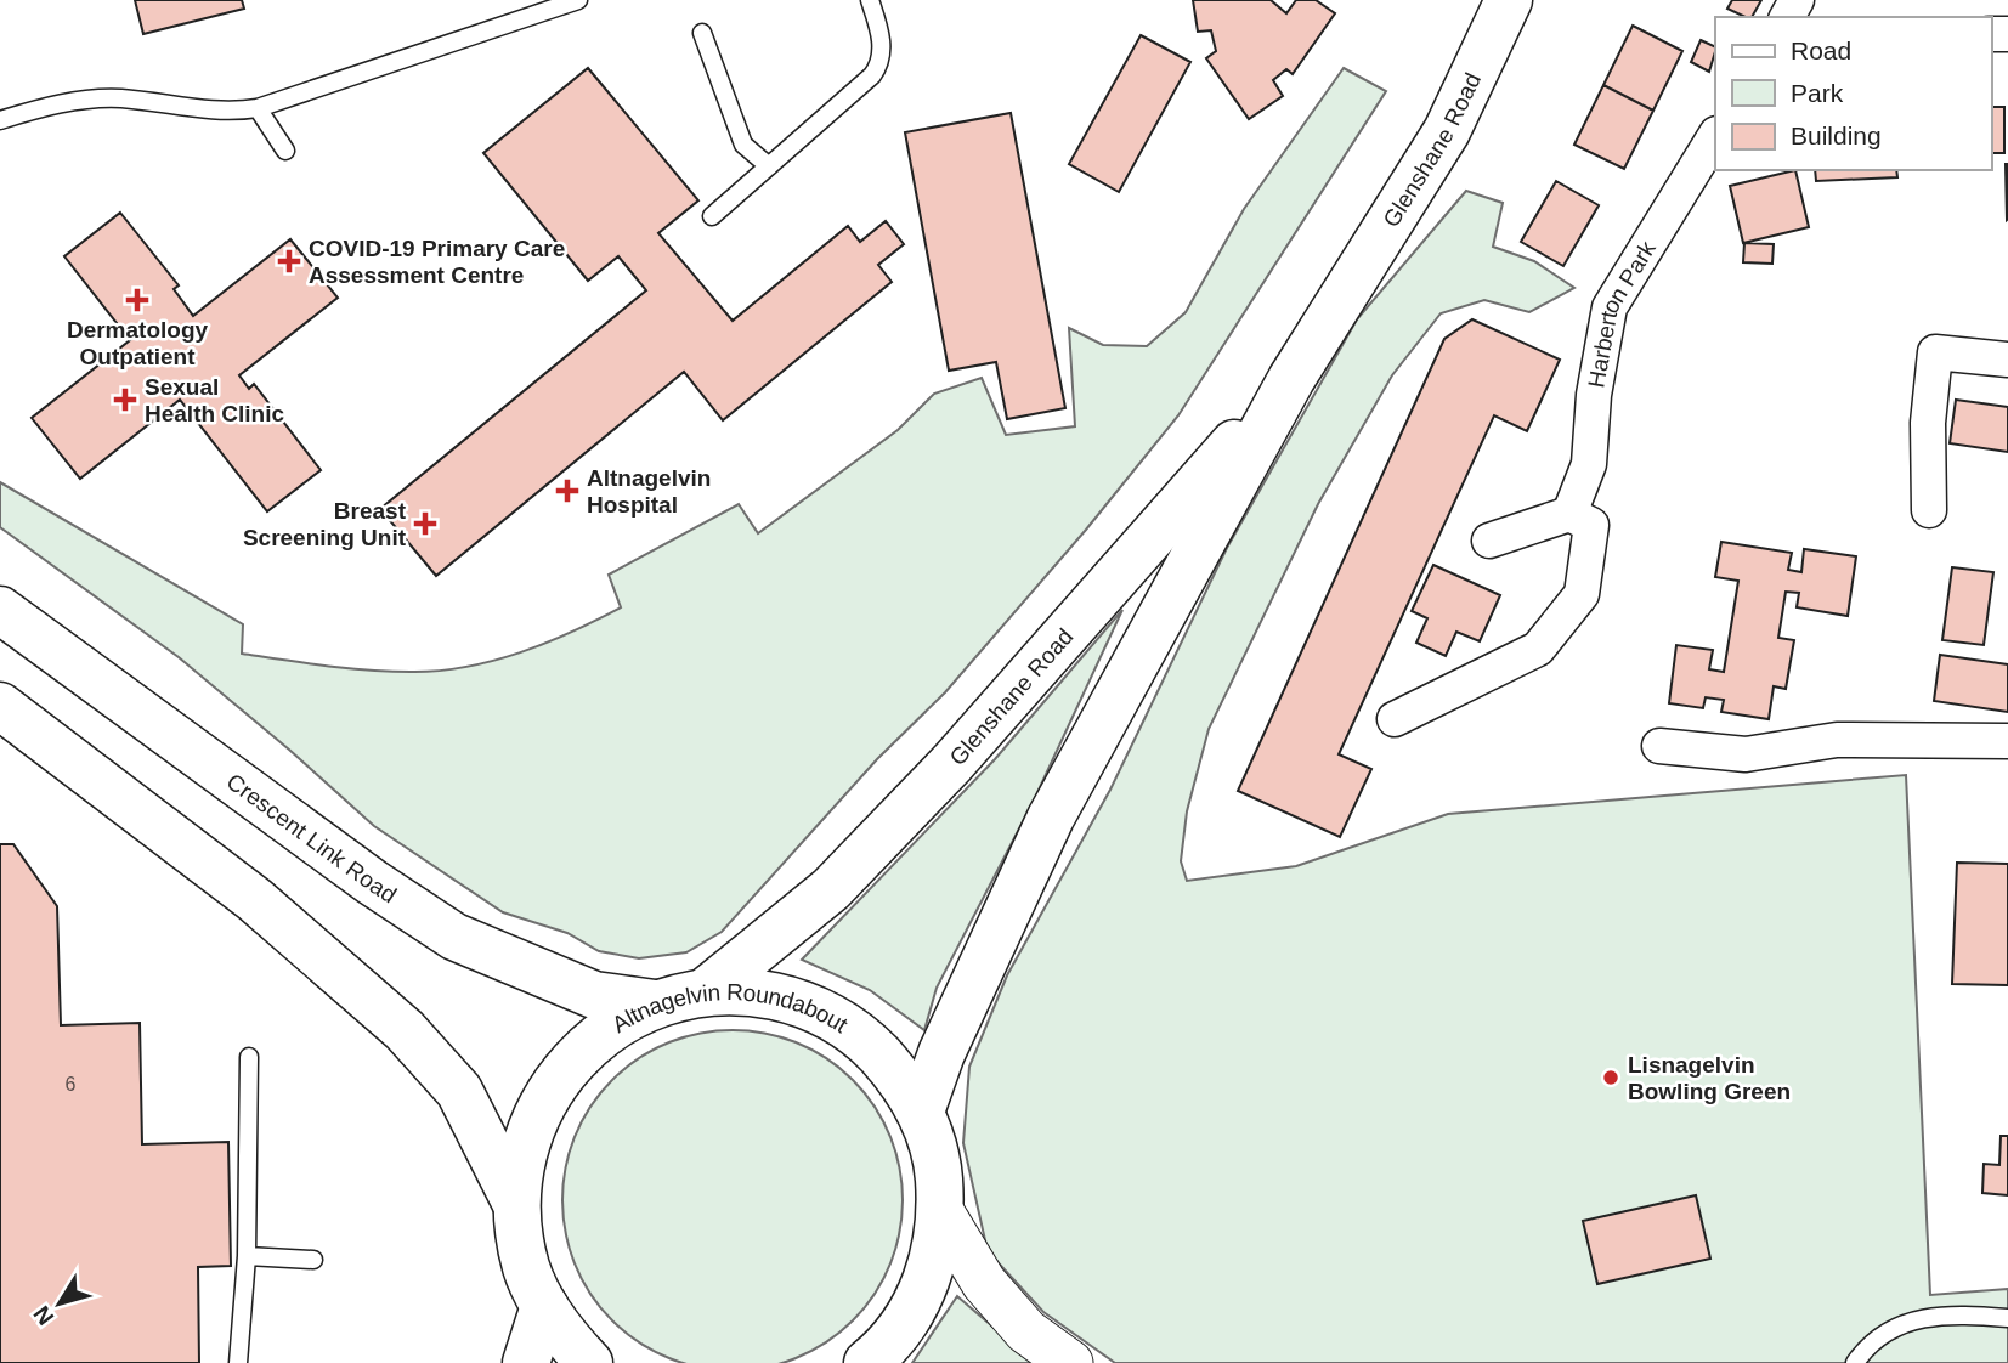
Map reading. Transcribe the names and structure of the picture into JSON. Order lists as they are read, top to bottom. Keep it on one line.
{"streets":{"highway":["Glenshane Road","Crescent Link Road","Altnagelvin Roundabout"],"street":["Harberton Park"]},"crossings":[["Glenshane Road","Altnagelvin Roundabout"],["Crescent Link Road","Altnagelvin Roundabout"]],"places":{"health":["COVID-19 Primary Care Assessment Centre","Dermatology Outpatient","Sexual Health Clinic","Altnagelvin Hospital","Breast Screening Unit"],"other":["Lisnagelvin Bowling Green"]},"house_numbers":["6"],"legend":["Road","Park","Building"],"north":"bottom left"}
